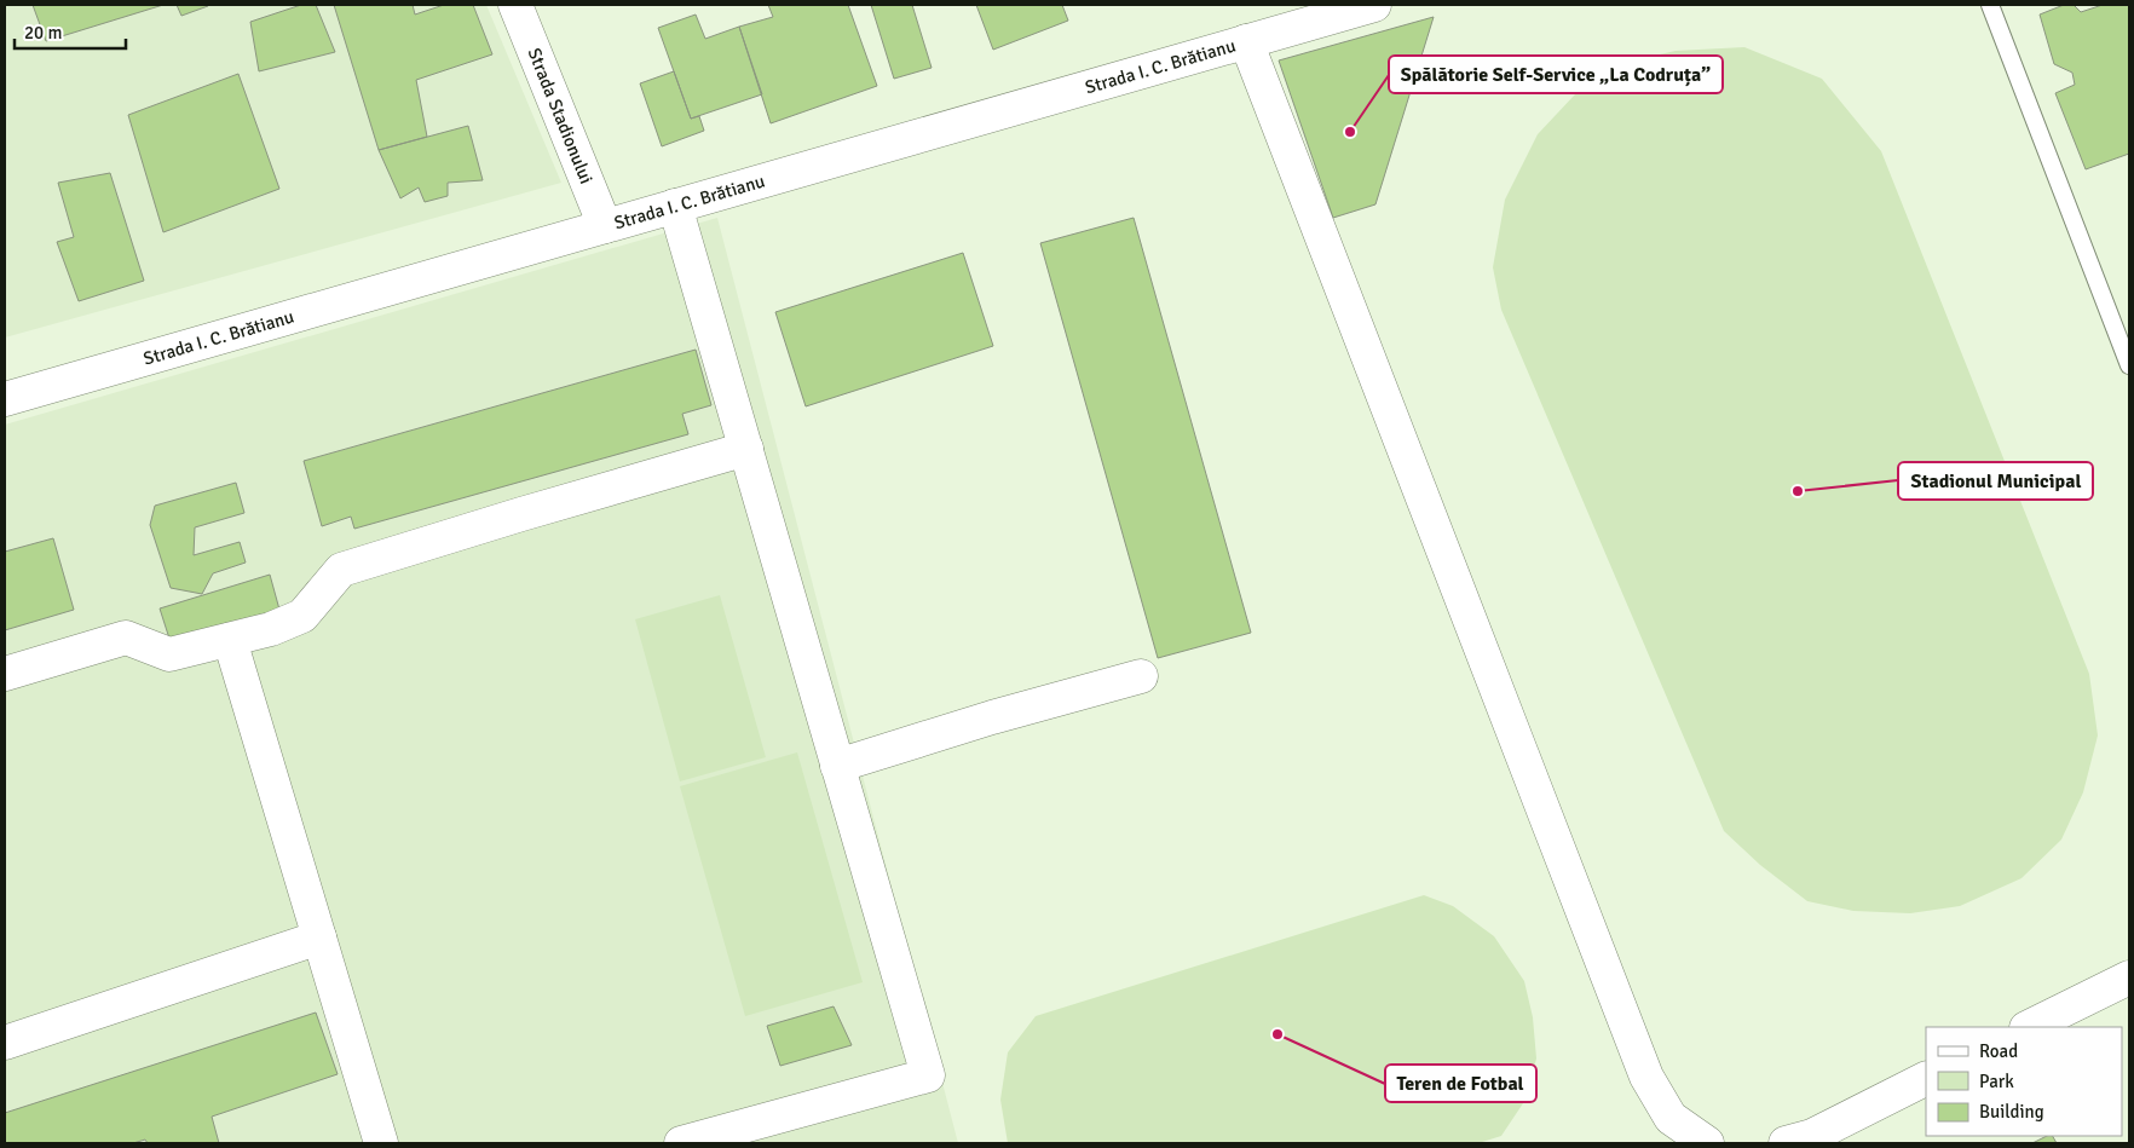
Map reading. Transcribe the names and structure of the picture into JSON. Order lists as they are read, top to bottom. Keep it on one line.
{"streets":{"street":["Strada I. C. Brătianu","Strada Stadionului"]},"crossings":[["Strada I. C. Brătianu","Strada Stadionului"]],"places":["Spălătorie Self-Service „La Codruța”","Stadionul Municipal","Teren de Fotbal"],"legend":["Road","Park","Building"],"scale_bar":"20 m"}
